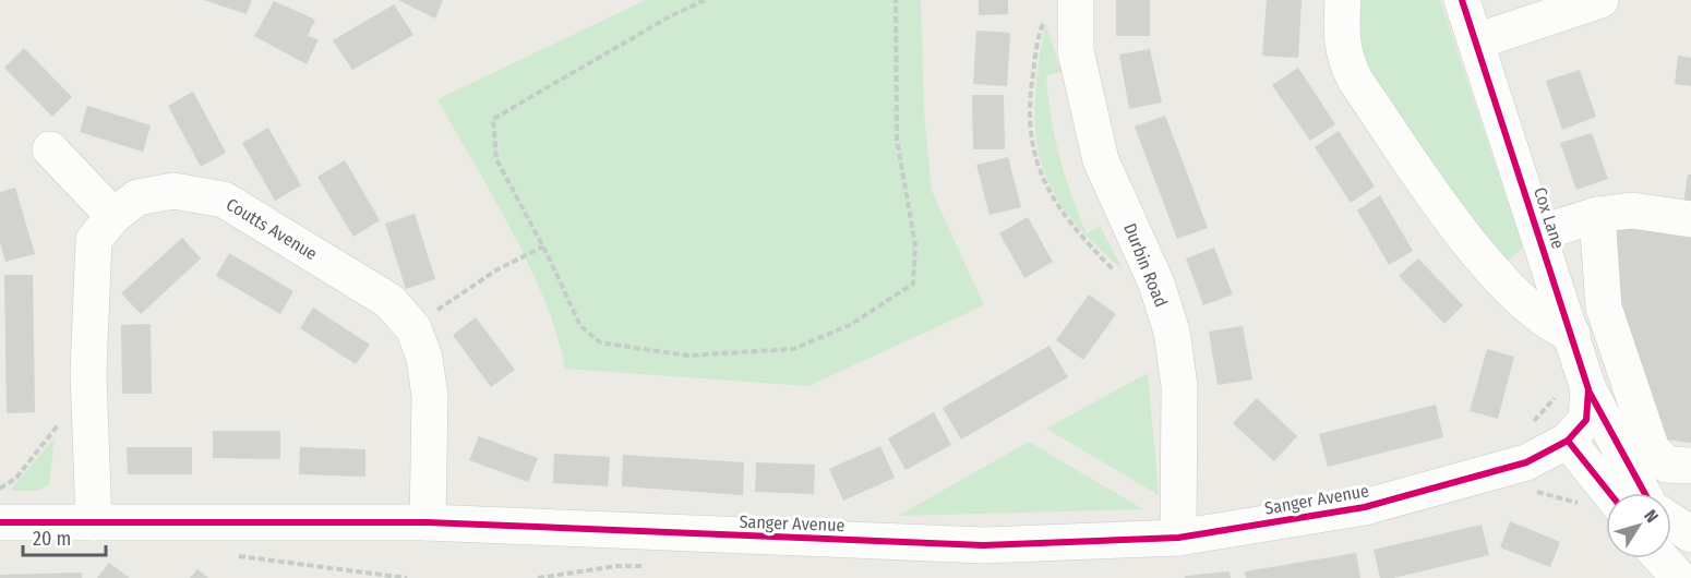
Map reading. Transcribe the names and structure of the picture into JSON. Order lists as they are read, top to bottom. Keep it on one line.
{"streets":{"street":["Cox Lane","Coutts Avenue","Durbin Road","Sanger Avenue"]},"crossings":[["Cox Lane","Sanger Avenue"],["Coutts Avenue","Sanger Avenue"],["Durbin Road","Sanger Avenue"]],"scale_bar":"20 m","north":"top right"}
